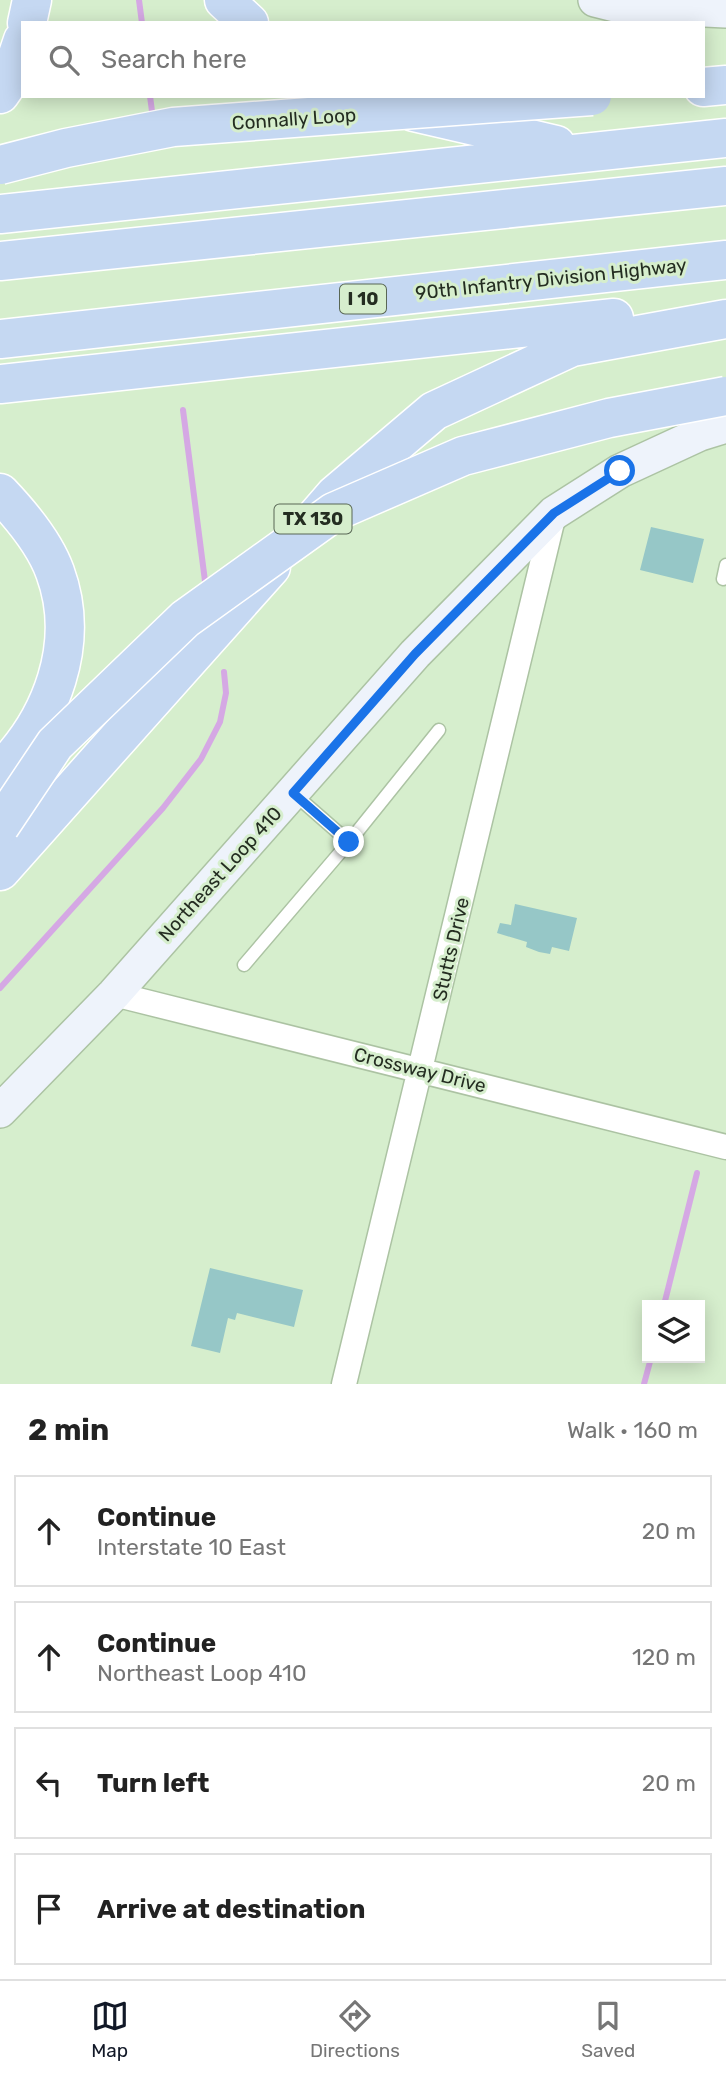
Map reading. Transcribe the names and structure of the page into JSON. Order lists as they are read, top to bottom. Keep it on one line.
{"streets":{"highway":["Connally Loop","90th Infantry Division Highway","I 10","TX 130"],"main road":["Northeast Loop 410"],"street":["Stutts Drive","Crossway Drive"]},"crossings":[["Northeast Loop 410","Stutts Drive"],["Northeast Loop 410","Crossway Drive"],["Stutts Drive","Crossway Drive"]],"page":{"search":"Search here","heading":["2 min","Walk · 160 m"],"list":[["Continue","Interstate 10 East","20 m"],["Continue","Northeast Loop 410","120 m"],["Turn left","20 m"],"Arrive at destination"],"nav":["Map","Directions","Saved"]}}
